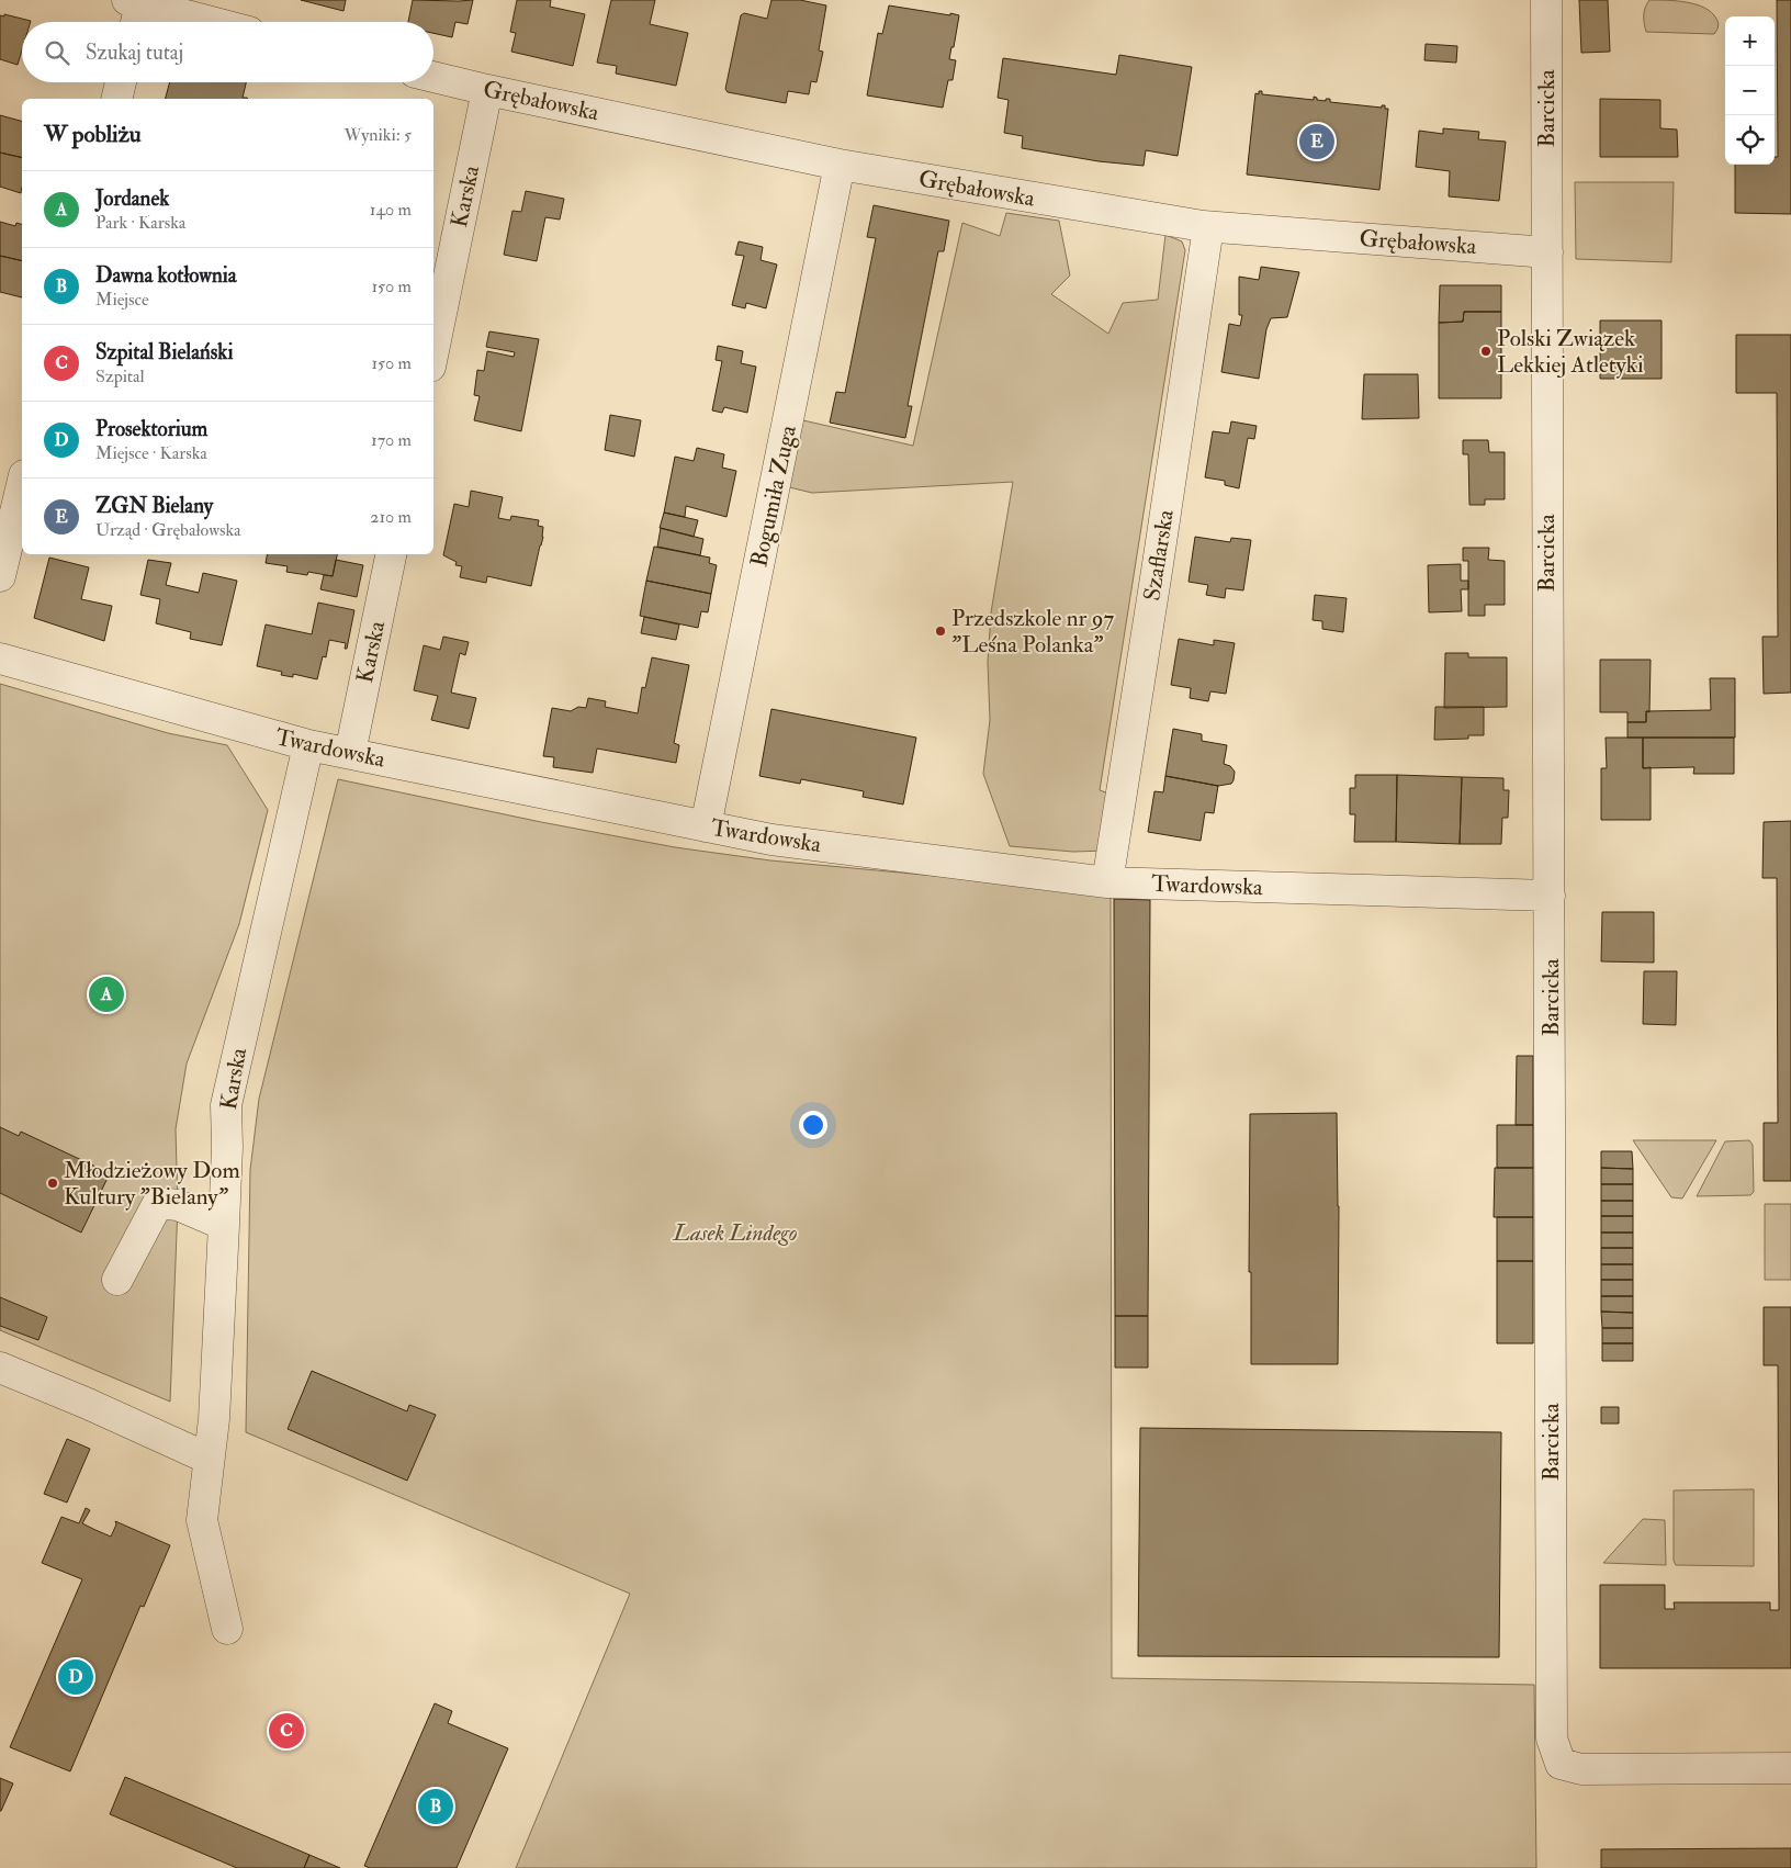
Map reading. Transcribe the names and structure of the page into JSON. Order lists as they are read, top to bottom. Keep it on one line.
{"streets":{"street":["Grębałowska","Barcicka","Karska","Bogumiła Zuga","Szaflarska","Twardowska"]},"crossings":[["Grębałowska","Barcicka"],["Grębałowska","Karska"],["Grębałowska","Bogumiła Zuga"],["Grębałowska","Szaflarska"],["Barcicka","Twardowska"],["Karska","Twardowska"],["Bogumiła Zuga","Twardowska"],["Szaflarska","Twardowska"]],"parks":["Lasek Lindego"],"places":["Polski Związek Lekkiej Atletyki","Przedszkole nr 97 \"Leśna Polanka\"","Młodzieżowy Dom Kultury \"Bielany\""],"page":{"map_buttons":["+","−"],"search":"Szukaj tutaj","heading":["W pobliżu","Wyniki: 5"],"pins":["E","A","D","C","B"],"list":[{"mark":"A","name":"Jordanek","note":"Park · Karska","value":"140 m"},{"mark":"B","name":"Dawna kotłownia","note":"Miejsce","value":"150 m"},{"mark":"C","name":"Szpital Bielański","note":"Szpital","value":"150 m"},{"mark":"D","name":"Prosektorium","note":"Miejsce · Karska","value":"170 m"},{"mark":"E","name":"ZGN Bielany","note":"Urząd · Grębałowska","value":"210 m"}]}}
